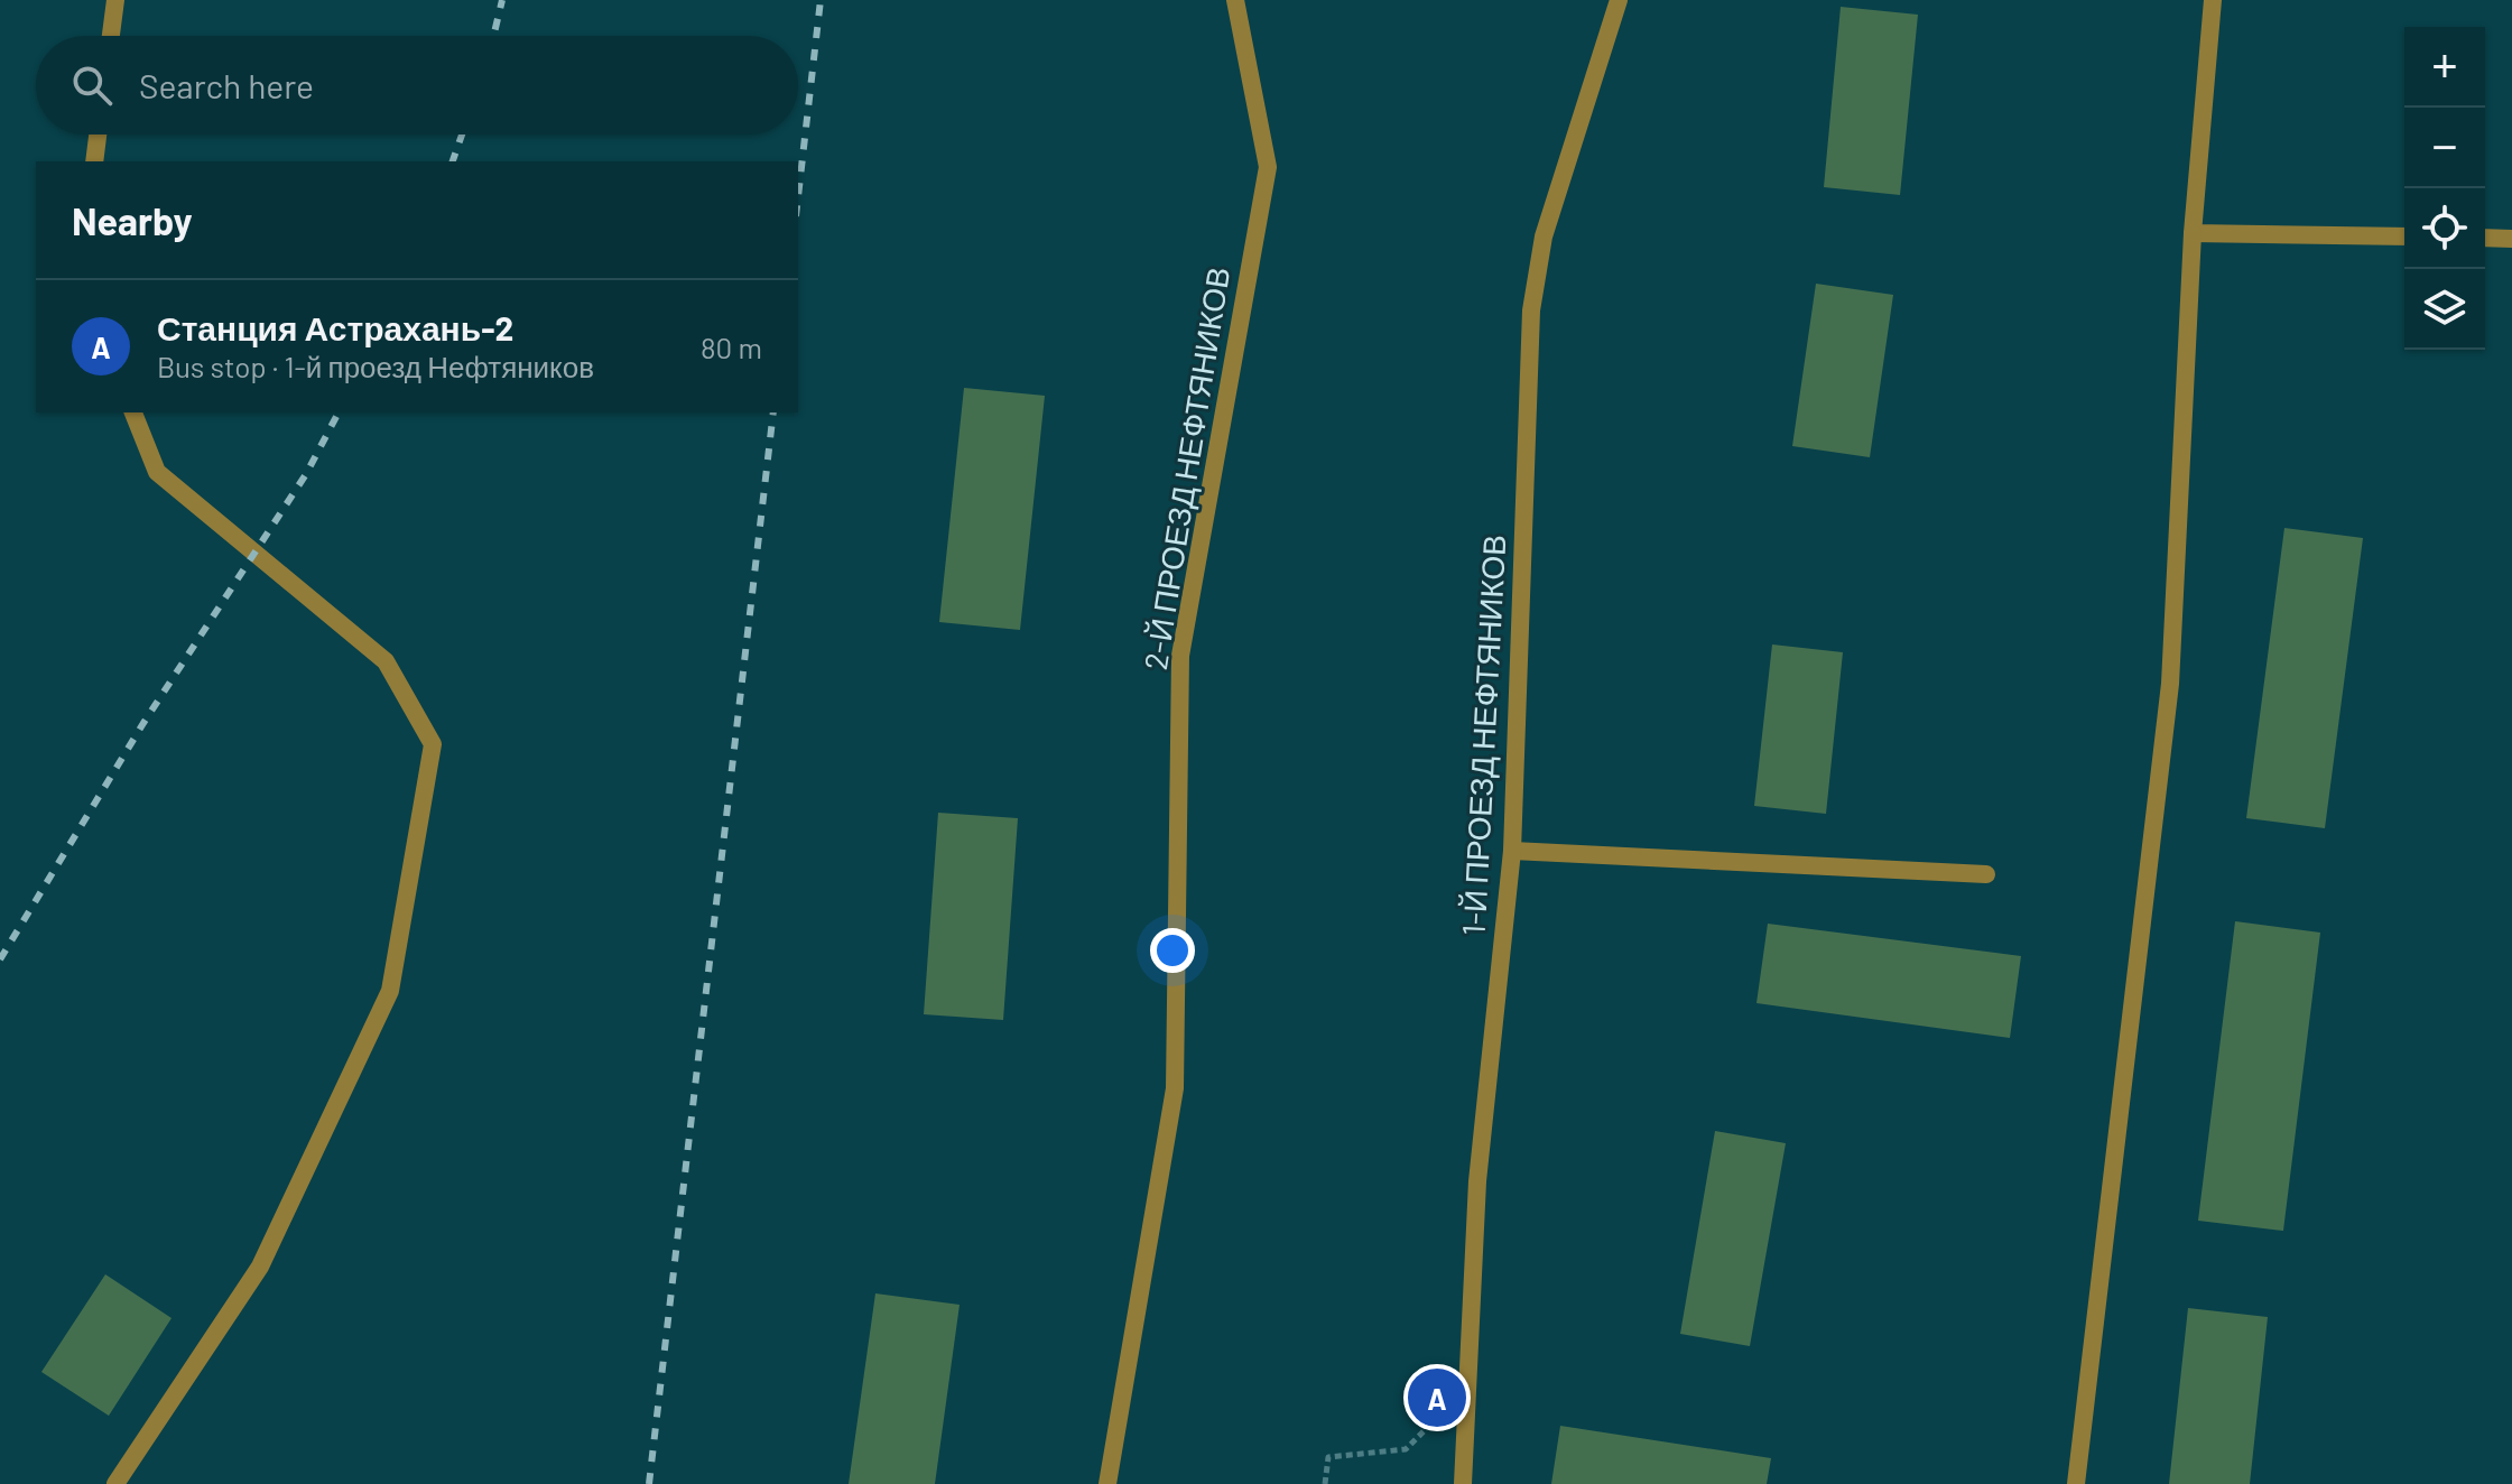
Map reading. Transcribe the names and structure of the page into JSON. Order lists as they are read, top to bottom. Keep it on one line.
{"streets":{"street":["2-Й ПРОЕЗД НЕФТЯНИКОВ","1-Й ПРОЕЗД НЕФТЯНИКОВ"]},"page":{"map_buttons":["+","−"],"search":"Search here","heading":"Nearby","list":[{"mark":"A","name":"Станция Астрахань-2","note":"Bus stop · 1-й проезд Нефтяников","value":"80 m"}],"pins":"A"}}
